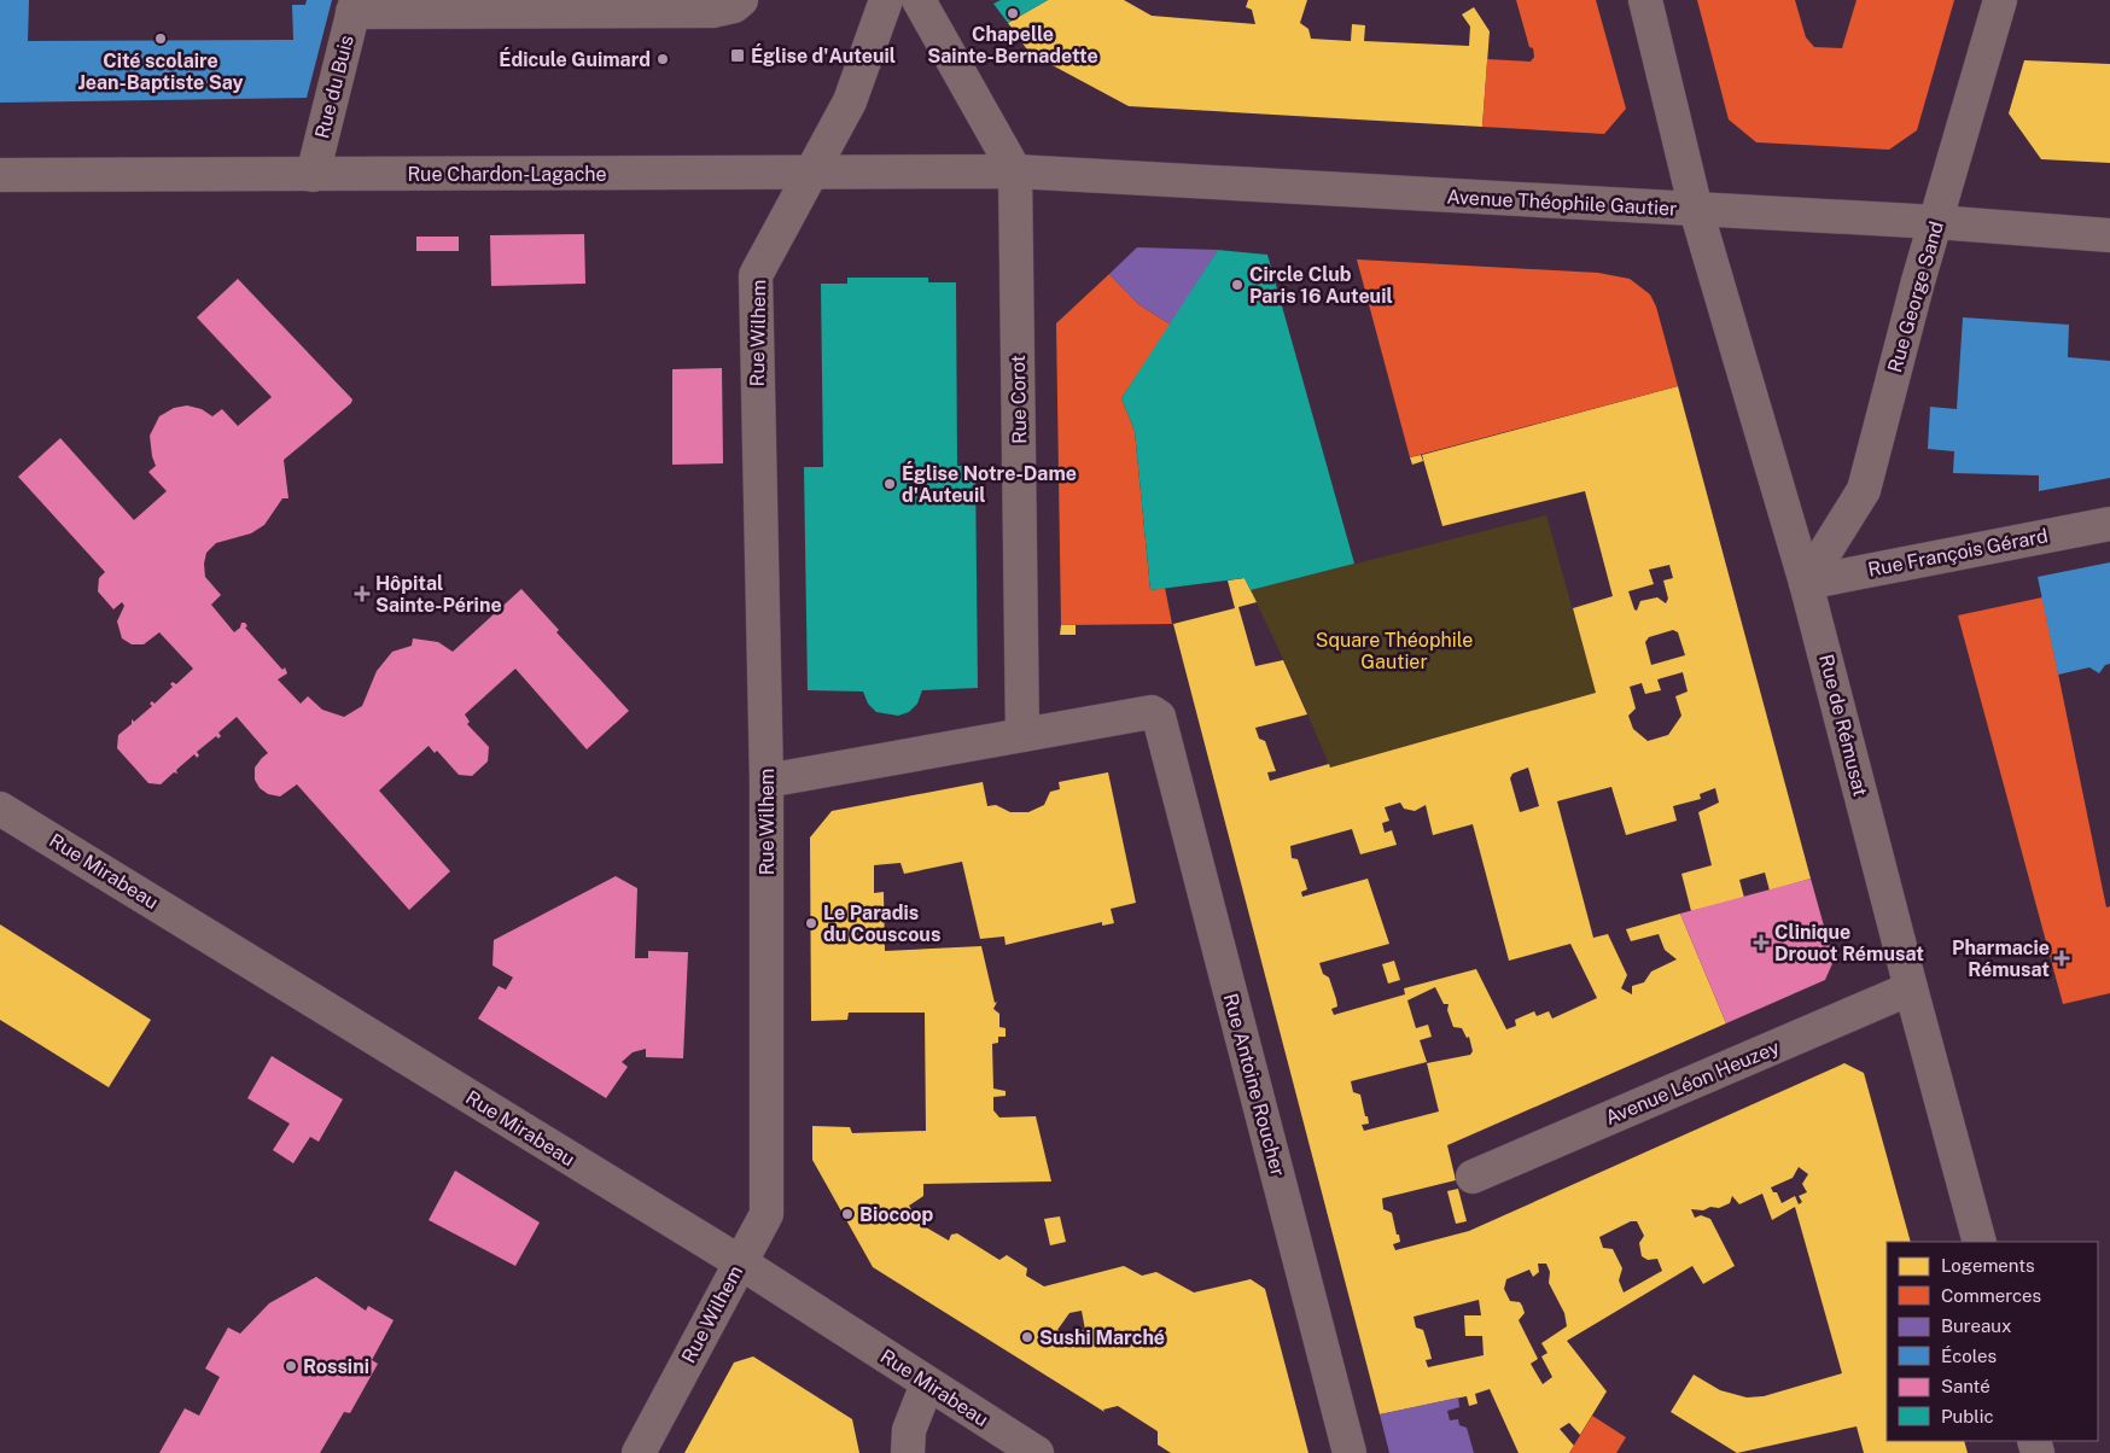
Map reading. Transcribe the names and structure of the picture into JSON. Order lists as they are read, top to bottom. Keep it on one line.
{"streets":{"street":["Rue du Buis","Rue Chardon-Lagache","Avenue Théophile Gautier","Rue George Sand","Rue Wilhem","Rue Corot","Rue François Gérard","Rue de Rémusat","Rue Mirabeau","Avenue Léon Heuzey","Rue Antoine Roucher"]},"crossings":[["Rue du Buis","Rue Chardon-Lagache"],["Rue Chardon-Lagache","Avenue Théophile Gautier"],["Rue Chardon-Lagache","Rue Wilhem"],["Rue Chardon-Lagache","Rue Corot"],["Avenue Théophile Gautier","Rue George Sand"],["Avenue Théophile Gautier","Rue Corot"],["Avenue Théophile Gautier","Rue de Rémusat"],["Rue George Sand","Rue François Gérard"],["Rue George Sand","Rue de Rémusat"],["Rue Wilhem","Rue Mirabeau"],["Rue Corot","Rue Antoine Roucher"],["Rue François Gérard","Rue de Rémusat"],["Rue de Rémusat","Avenue Léon Heuzey"]],"parks":["Square Théophile Gautier"],"places":{"other":["Chapelle Sainte-Bernadette","Cité scolaire Jean-Baptiste Say","Édicule Guimard","Circle Club Paris 16 Auteuil","Église Notre-Dame d'Auteuil","Le Paradis du Couscous","Biocoop","Sushi Marché","Rossini"],"transit":["Église d'Auteuil"],"health":["Hôpital Sainte-Périne","Clinique Drouot Rémusat","Pharmacie Rémusat"]},"legend":["Logements","Commerces","Bureaux","Écoles","Santé","Public"]}
